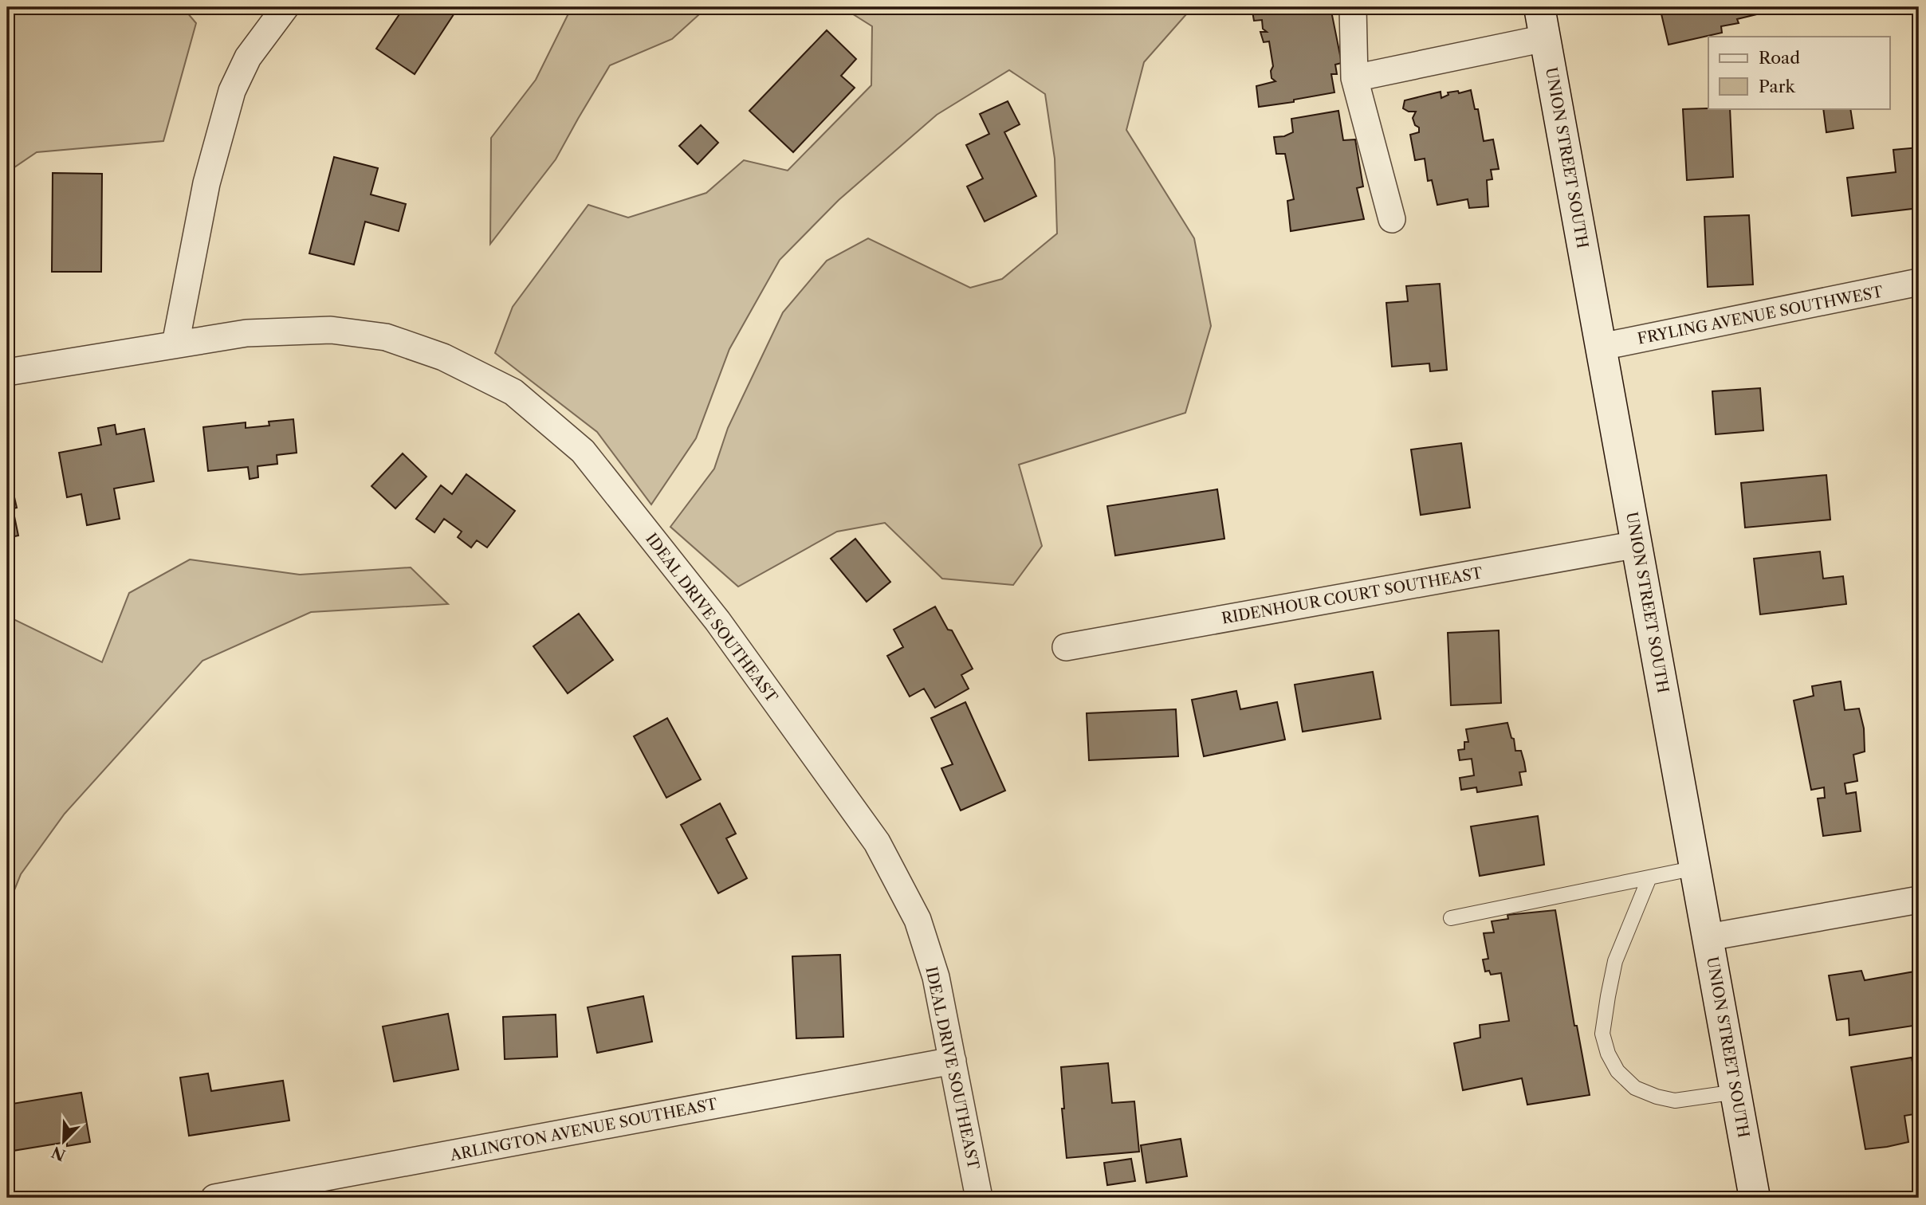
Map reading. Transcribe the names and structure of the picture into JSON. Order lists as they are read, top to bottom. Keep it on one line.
{"streets":{"main road":["UNION STREET SOUTH"],"street":["FRYLING AVENUE SOUTHWEST","RIDENHOUR COURT SOUTHEAST","IDEAL DRIVE SOUTHEAST","ARLINGTON AVENUE SOUTHEAST"]},"crossings":[["UNION STREET SOUTH","FRYLING AVENUE SOUTHWEST"],["UNION STREET SOUTH","RIDENHOUR COURT SOUTHEAST"],["IDEAL DRIVE SOUTHEAST","ARLINGTON AVENUE SOUTHEAST"]],"legend":["Road","Park"],"north":"bottom left"}
